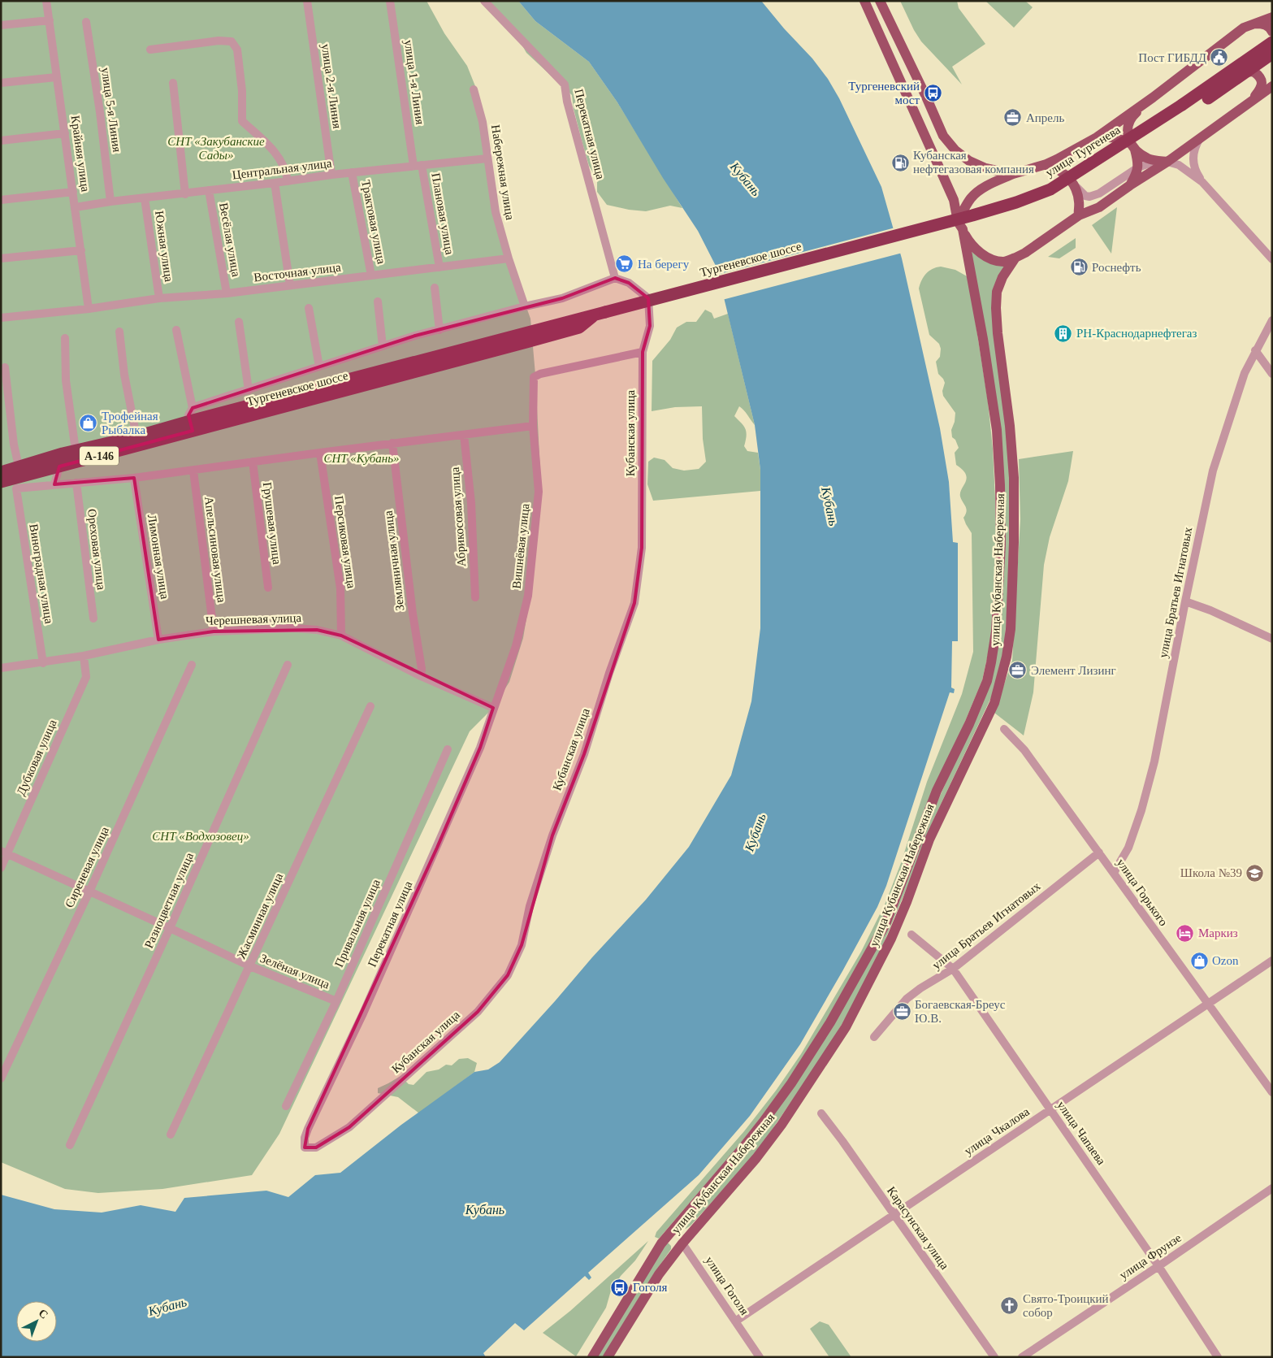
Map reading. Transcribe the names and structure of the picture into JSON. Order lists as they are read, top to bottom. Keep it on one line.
{"streets":{"highway":["улица Тургенева","Тургеневское шоссе","А-146"],"main road":["улица Кубанская Набережная","улица Гоголя"],"street":["улица 1-я Линия","улица 2-я Линия","улица 5-я Линия","Перекатная улица","Крайняя улица","Центральная улица","Набережная улица","Плановая улица","Трактовая улица","Весёлая улица","Южная улица","Восточная улица","Кубанская улица","Абрикосовая улица","Грушевая улица","Персиковая улица","Вишнёвая улица","Ореховая улица","Апельсиновая улица","Лимонная улица","Земляничная улица","Виноградная улица","улица Братьев Игнатовых","Черешневая улица","Дубковая улица","Сиреневая улица","улица Горького","Разноцветная улица","Жасминная улица","Привальная улица","Зелёная улица","улица Чкалова","улица Чапаева","Карасунская улица","улица Фрунзе"]},"crossings":[["улица 1-я Линия","Центральная улица"],["улица 1-я Линия","Плановая улица"],["улица 2-я Линия","Центральная улица"],["улица 5-я Линия","Центральная улица"],["Перекатная улица","Кубанская улица"],["Перекатная улица","Вишнёвая улица"],["Перекатная улица","Черешневая улица"],["улица Тургенева","Тургеневское шоссе"],["Крайняя улица","Центральная улица"],["Крайняя улица","Восточная улица"],["Центральная улица","Набережная улица"],["Центральная улица","Плановая улица"],["Центральная улица","Трактовая улица"],["Центральная улица","Весёлая улица"],["Центральная улица","Южная улица"],["Набережная улица","Восточная улица"],["Плановая улица","Восточная улица"],["Трактовая улица","Восточная улица"],["Весёлая улица","Восточная улица"],["Южная улица","Восточная улица"],["Тургеневское шоссе","Виноградная улица"],["Кубанская улица","Вишнёвая улица"],["Персиковая улица","Черешневая улица"],["Вишнёвая улица","Черешневая улица"],["Апельсиновая улица","Черешневая улица"],["Лимонная улица","Черешневая улица"],["Земляничная улица","Черешневая улица"],["улица Кубанская Набережная","улица Гоголя"],["Виноградная улица","Черешневая улица"],["улица Братьев Игнатовых","улица Горького"],["улица Братьев Игнатовых","улица Чапаева"],["Черешневая улица","Дубковая улица"],["Дубковая улица","Зелёная улица"],["Сиреневая улица","Зелёная улица"],["улица Горького","улица Чкалова"],["Разноцветная улица","Зелёная улица"],["Жасминная улица","Зелёная улица"],["Привальная улица","Зелёная улица"],["улица Чкалова","улица Чапаева"],["улица Чкалова","Карасунская улица"],["улица Чкалова","улица Гоголя"],["улица Чапаева","улица Фрунзе"]],"water":["Кубань"],"parks":["СНТ «Закубанские Сады»","СНТ «Кубань»","СНТ «Водхозовец»"],"places":{"public building":["Пост ГИБДД"],"bus stop":["Тургеневский мост","Гоголя"],"office":["Апрель","Элемент Лизинг","Богаевская-Бреус Ю.В."],"fuel station":["Кубанская нефтегазовая компания","Роснефть"],"supermarket":["На берегу"],"building":["РН-Краснодарнефтегаз"],"shop":["Трофейная Рыбалка","Ozon"],"school or university":["Школа №39"],"hotel":["Маркиз"],"church":["Свято-Троицкий собор"]},"north":"top right"}
